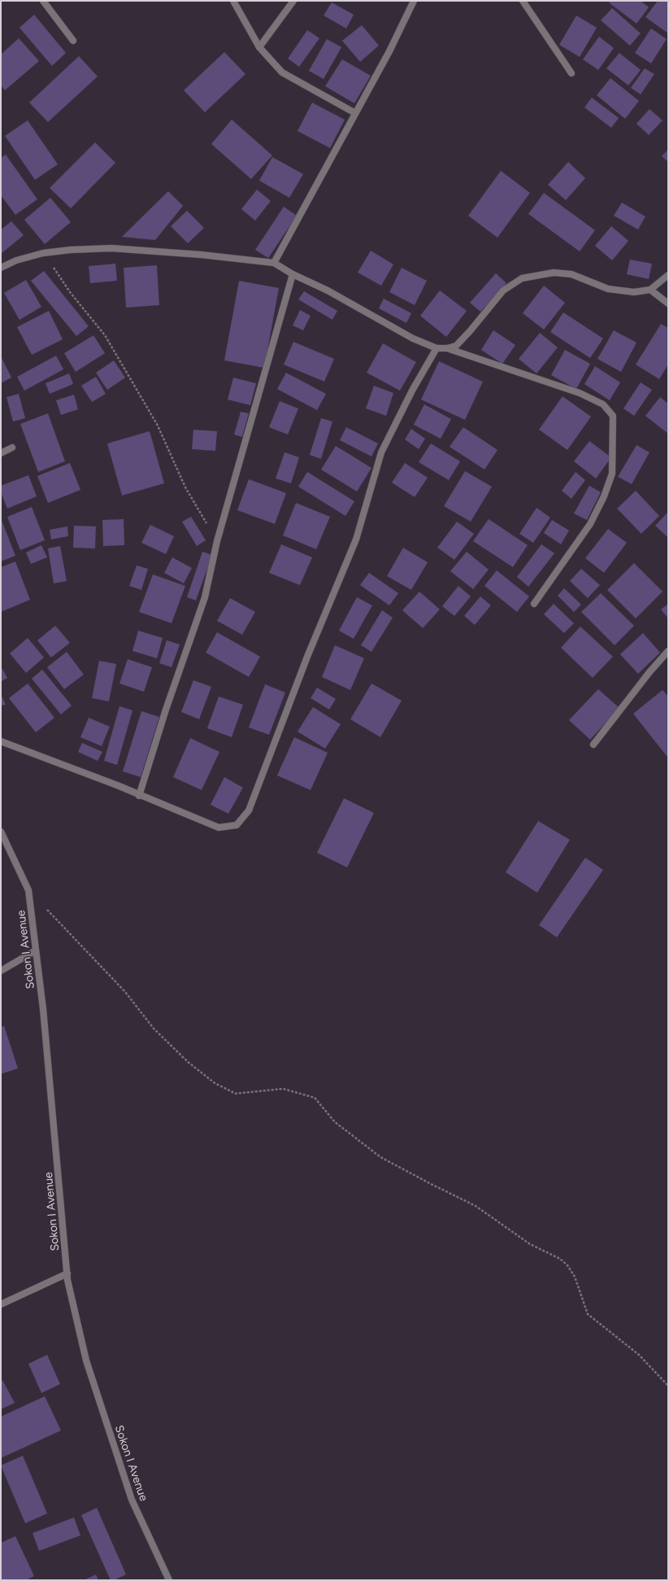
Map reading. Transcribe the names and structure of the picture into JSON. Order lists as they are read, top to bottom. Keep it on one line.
{"streets":{"street":["Sokon I Avenue"]}}
